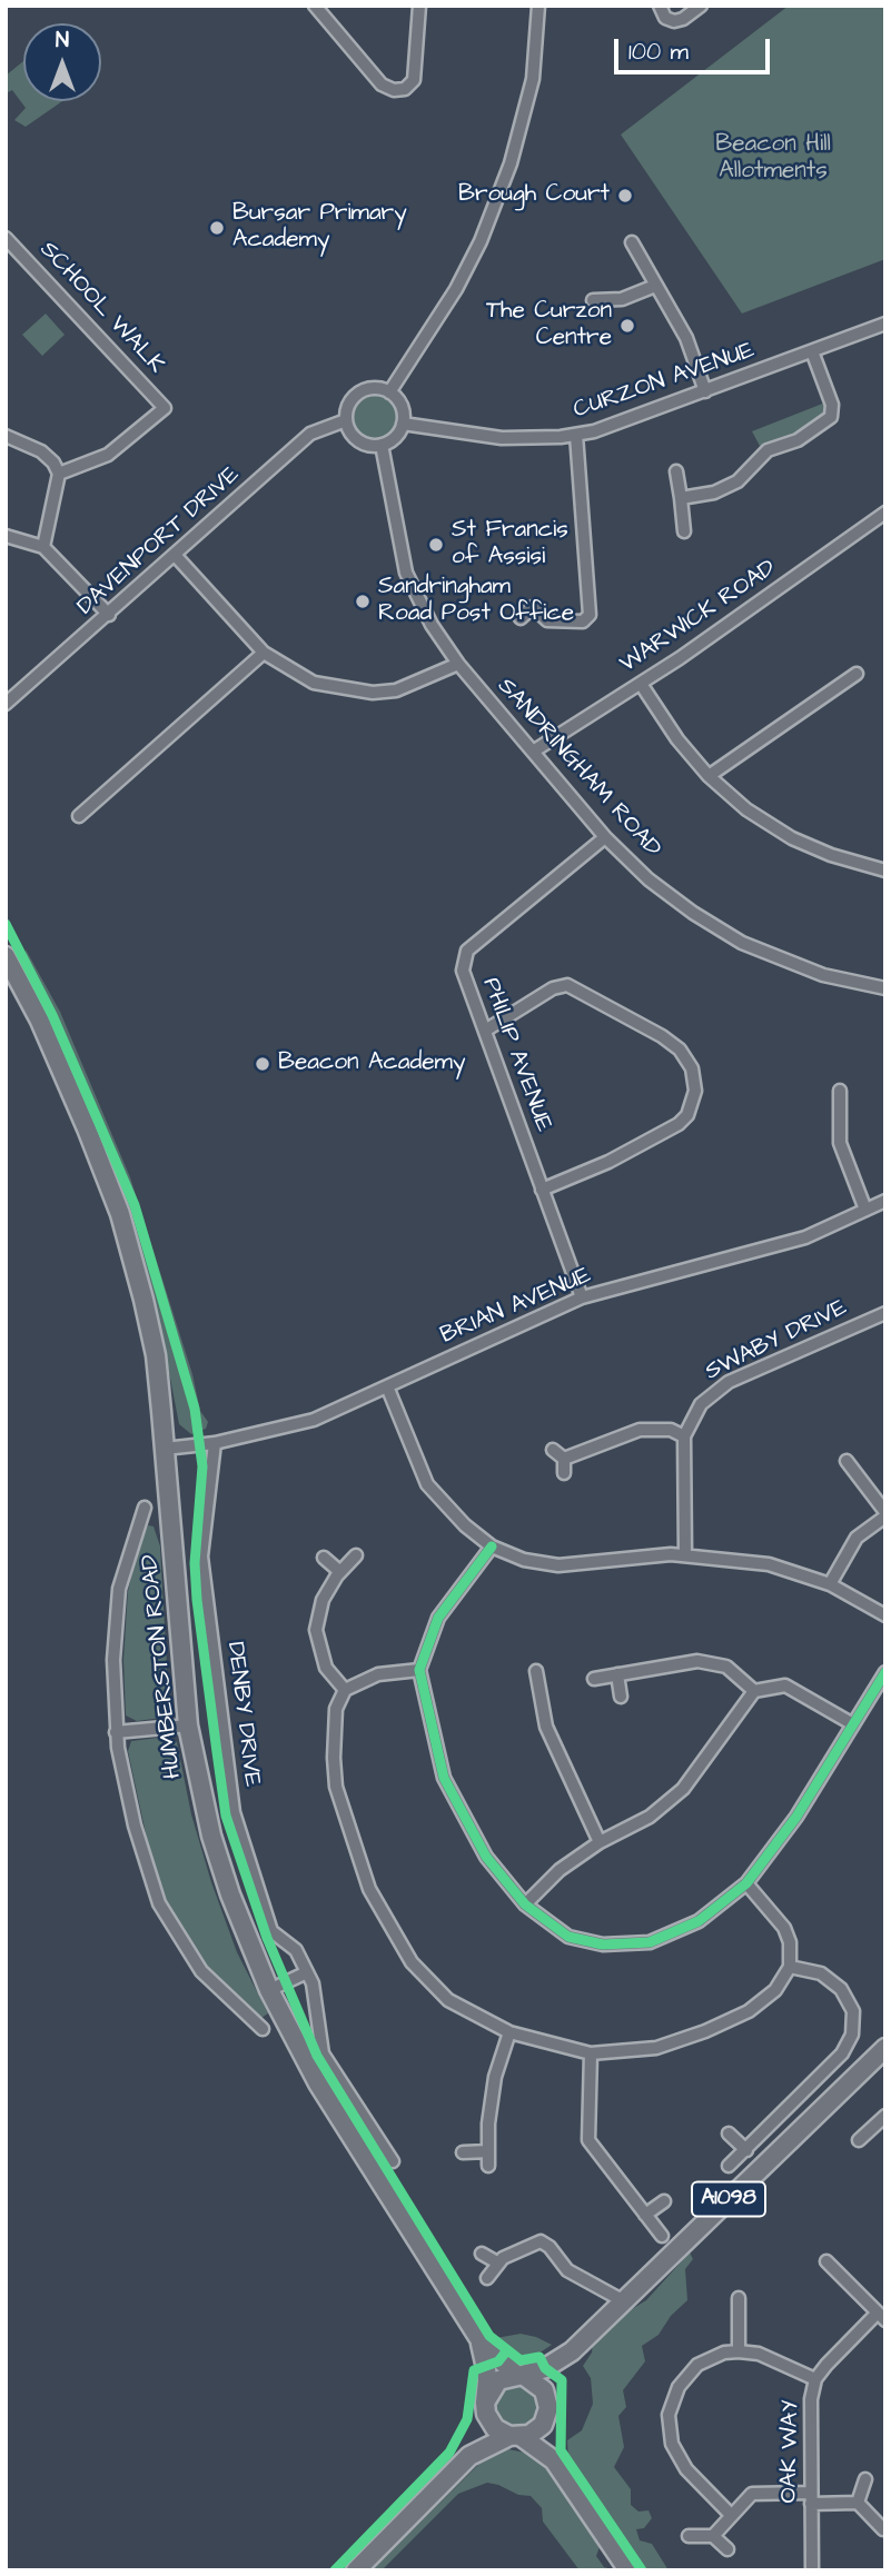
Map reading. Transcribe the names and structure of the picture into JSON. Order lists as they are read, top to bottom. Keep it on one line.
{"streets":{"main road":["HUMBERSTON ROAD","A1098"],"street":["SCHOOL WALK","CURZON AVENUE","DAVENPORT DRIVE","WARWICK ROAD","SANDRINGHAM ROAD","PHILIP AVENUE","BRIAN AVENUE","SWABY DRIVE","DENBY DRIVE","OAK WAY"]},"crossings":[["CURZON AVENUE","DAVENPORT DRIVE"],["CURZON AVENUE","SANDRINGHAM ROAD"],["DAVENPORT DRIVE","SANDRINGHAM ROAD"],["WARWICK ROAD","SANDRINGHAM ROAD"],["SANDRINGHAM ROAD","PHILIP AVENUE"],["PHILIP AVENUE","BRIAN AVENUE"],["BRIAN AVENUE","HUMBERSTON ROAD"],["BRIAN AVENUE","DENBY DRIVE"],["HUMBERSTON ROAD","A1098"]],"parks":["Beacon Hill Allotments"],"places":["Brough Court","Bursar Primary Academy","The Curzon Centre","St Francis of Assisi","Sandringham Road Post Office","Beacon Academy"],"scale_bar":"100 m","north":"top"}
